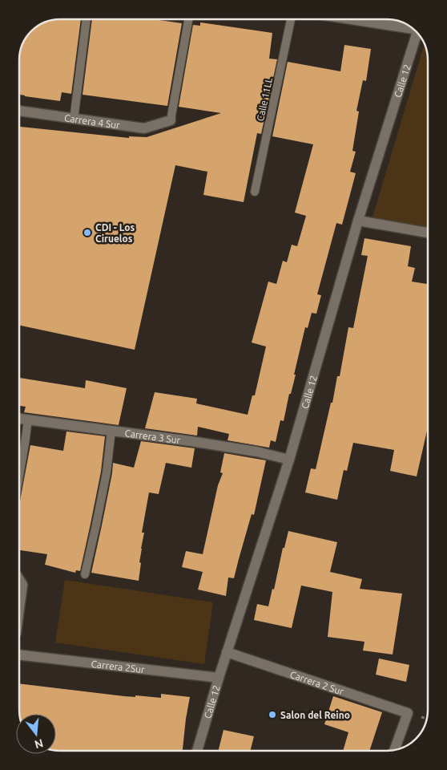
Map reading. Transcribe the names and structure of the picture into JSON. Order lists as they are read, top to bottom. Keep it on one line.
{"streets":{"street":["Calle 12","Carrera 4 Sur","Carrera 3 Sur","Carrera 2Sur","Carrera 2 Sur"],"lane":["Calle 11LL"]},"crossings":[["Calle 12","Carrera 3 Sur"],["Calle 12","Carrera 2Sur"],["Calle 12","Carrera 2 Sur"]],"places":["CDI - Los Ciruelos","Salon del Reino"],"north":"bottom"}
